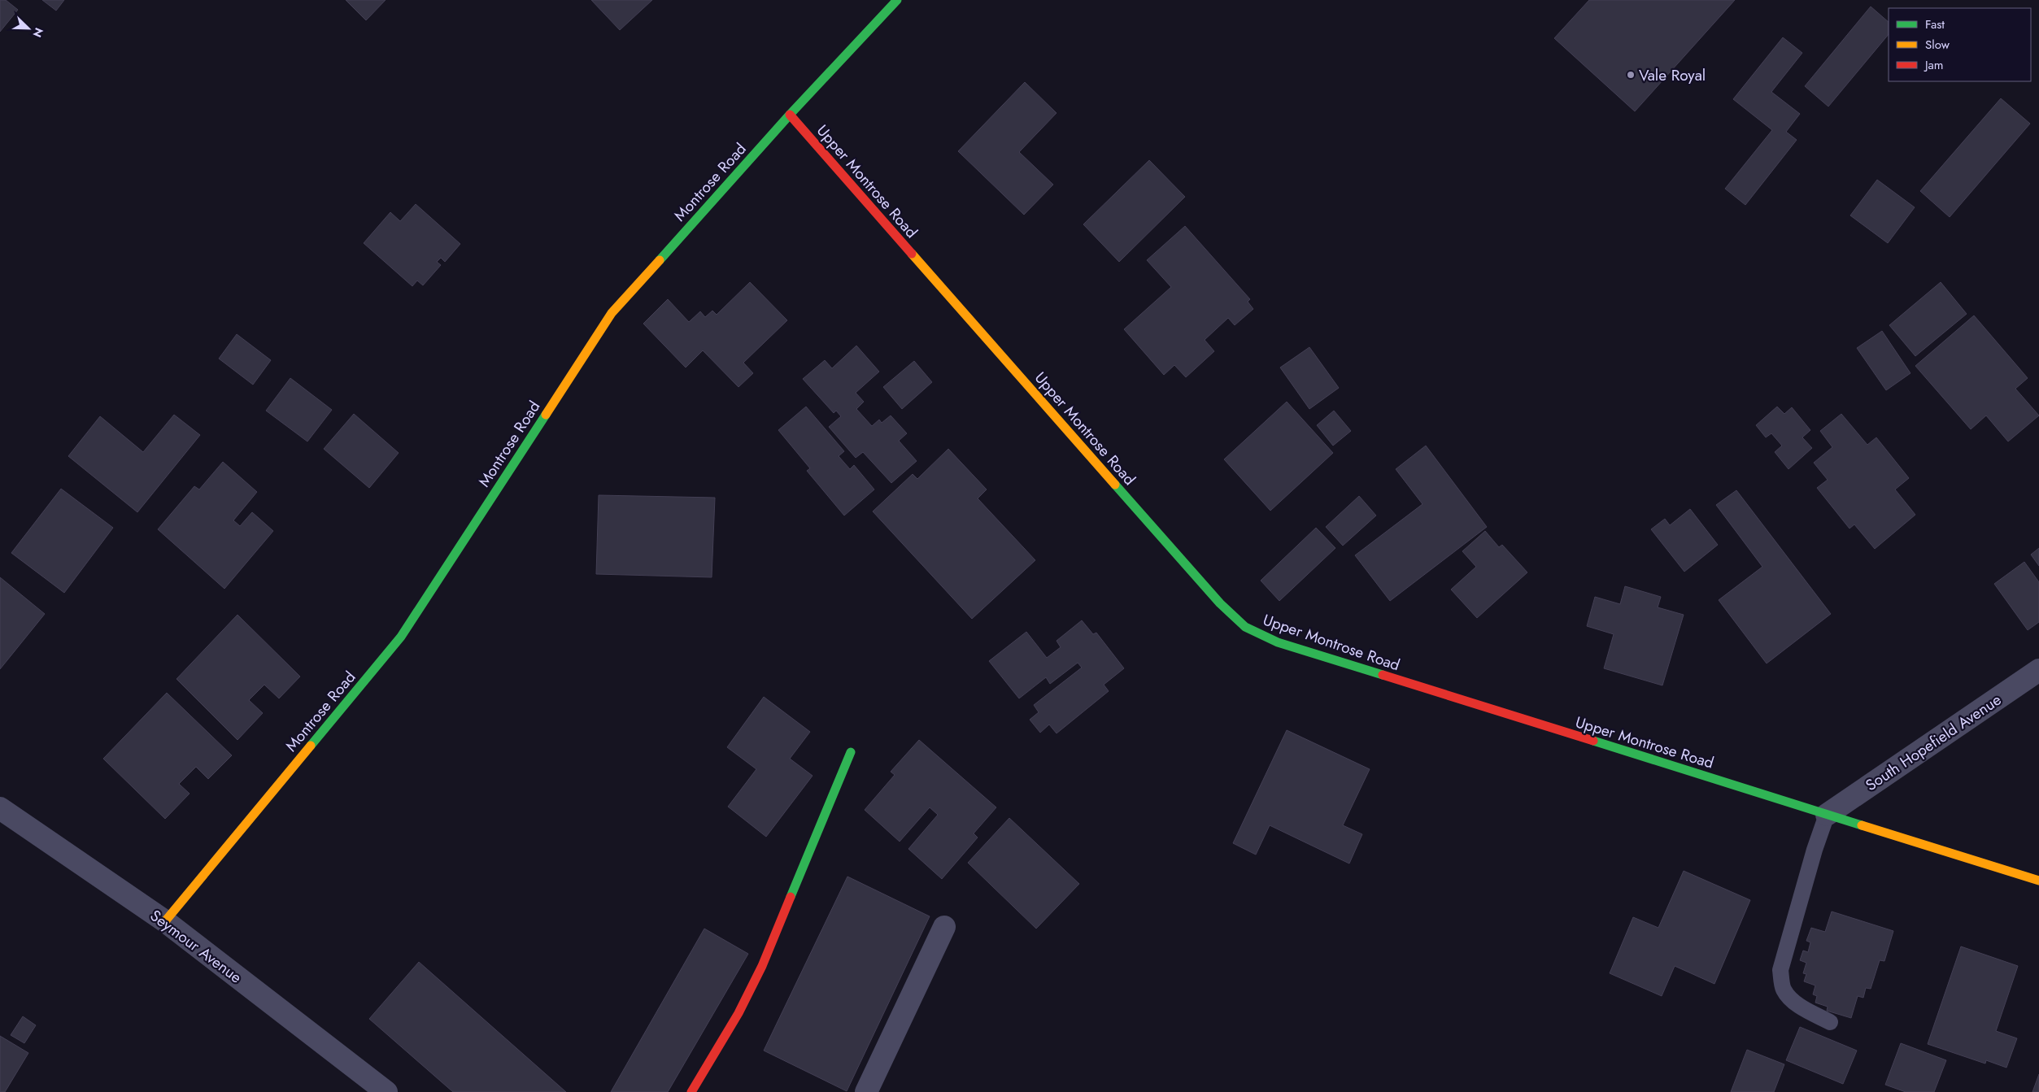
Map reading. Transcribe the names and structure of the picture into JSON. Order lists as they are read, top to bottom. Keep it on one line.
{"streets":{"street":["Upper Montrose Road","Montrose Road","South Hopefield Avenue","Seymour Avenue"]},"crossings":[["Upper Montrose Road","Montrose Road"],["Upper Montrose Road","South Hopefield Avenue"],["Montrose Road","Seymour Avenue"]],"places":["Vale Royal"],"legend":["Fast","Slow","Jam"],"north":"bottom right"}
